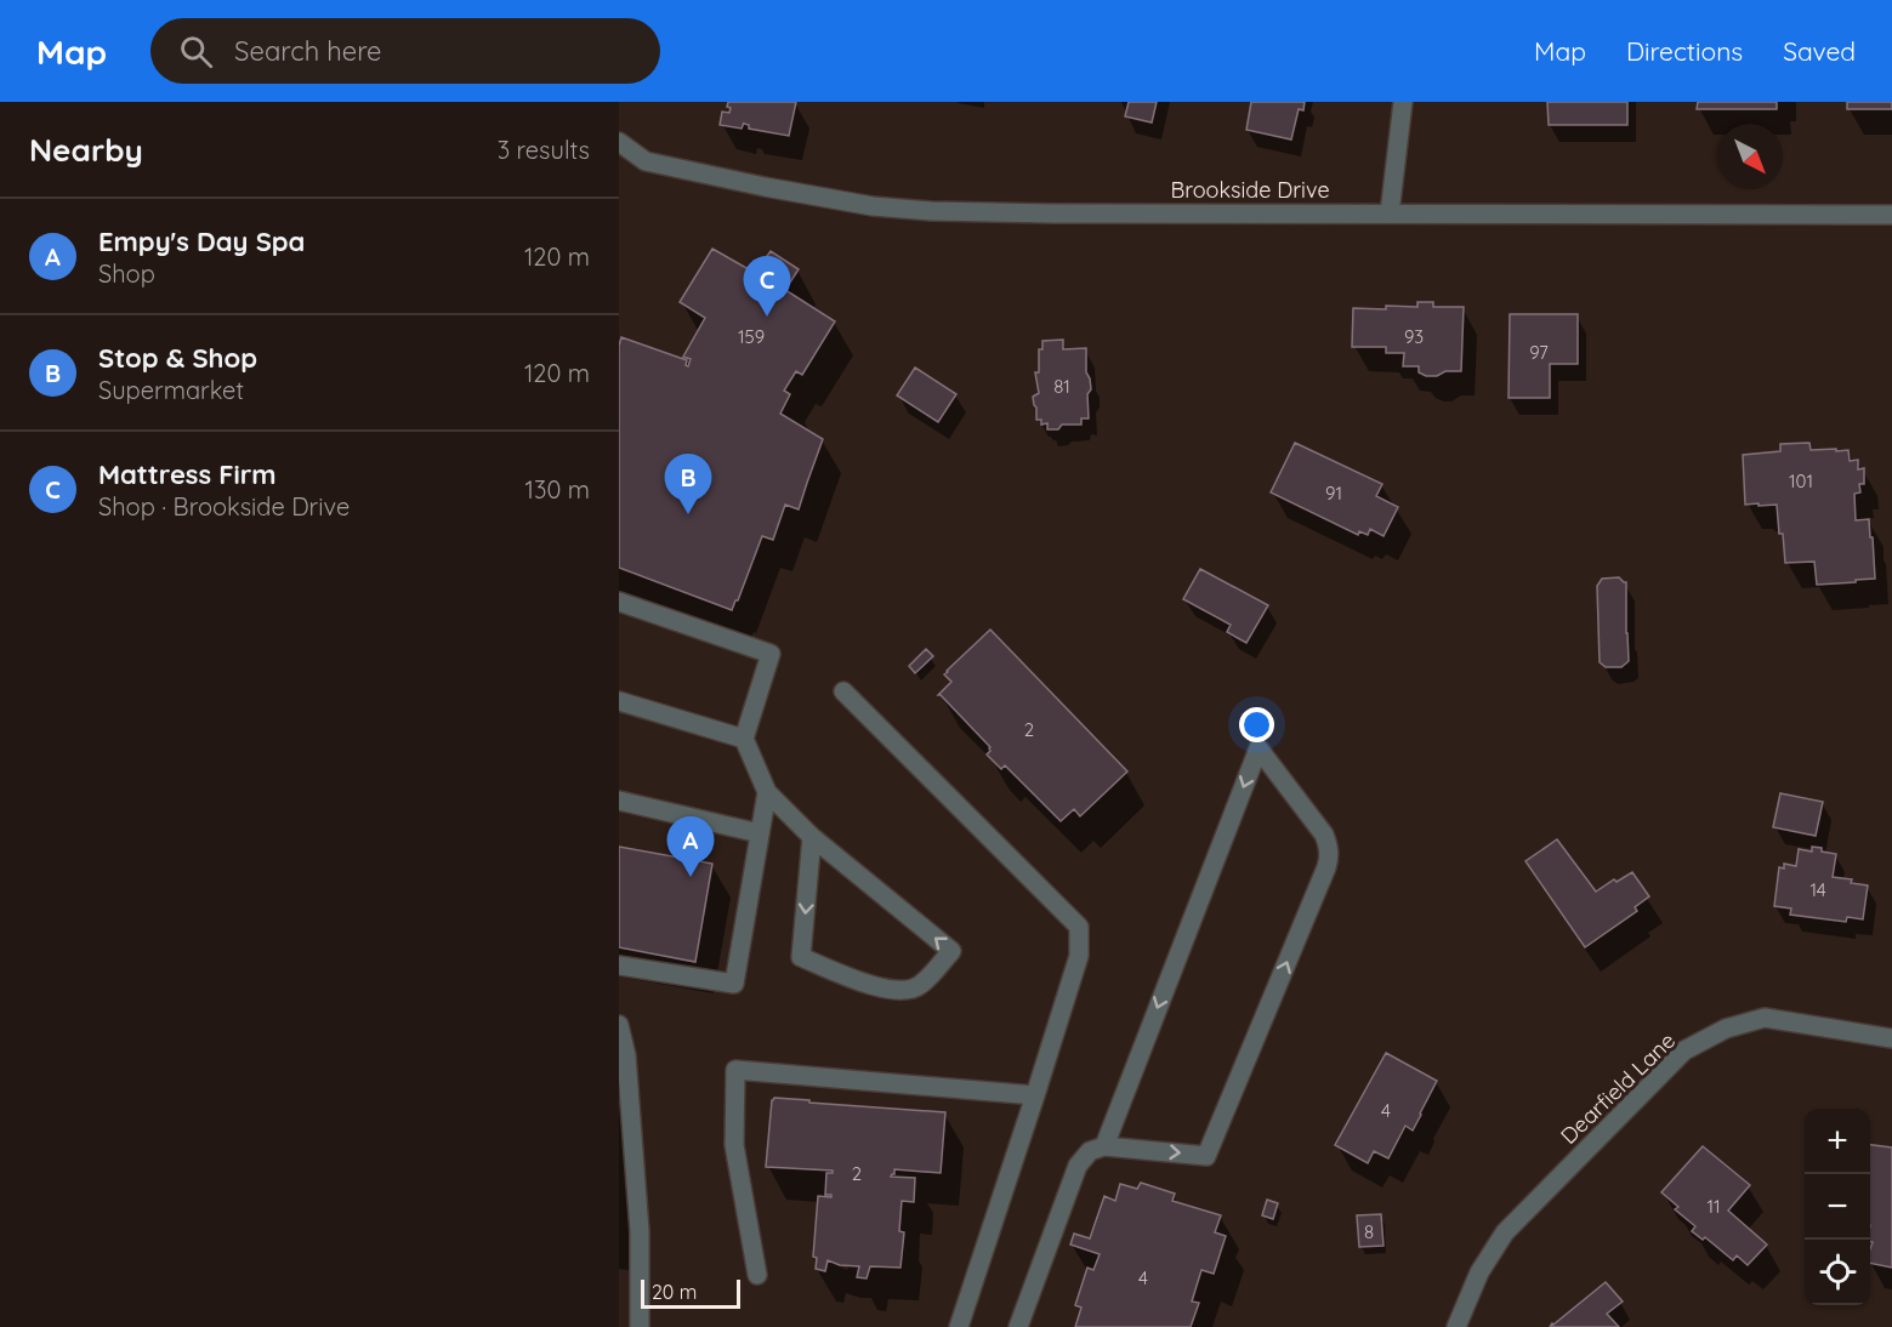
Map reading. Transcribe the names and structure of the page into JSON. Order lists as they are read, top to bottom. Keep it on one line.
{"streets":{"street":["Brookside Drive","Dearfield Lane"]},"house_numbers":["159","93","97","81","101","91","2","14","4","2","11","8","4"],"scale_bar":"20 m","north":"bottom right","page":{"header":"Map","search":"Search here","nav":["Map","Directions","Saved"],"heading":["Nearby","3 results"],"list":[{"mark":"A","name":"Empy's Day Spa","note":"Shop","value":"120 m"},{"mark":"B","name":"Stop & Shop","note":"Supermarket","value":"120 m"},{"mark":"C","name":"Mattress Firm","note":"Shop · Brookside Drive","value":"130 m"}],"pins":["C","B","A"],"map_buttons":["+","−"],"scale":"20 m"}}
